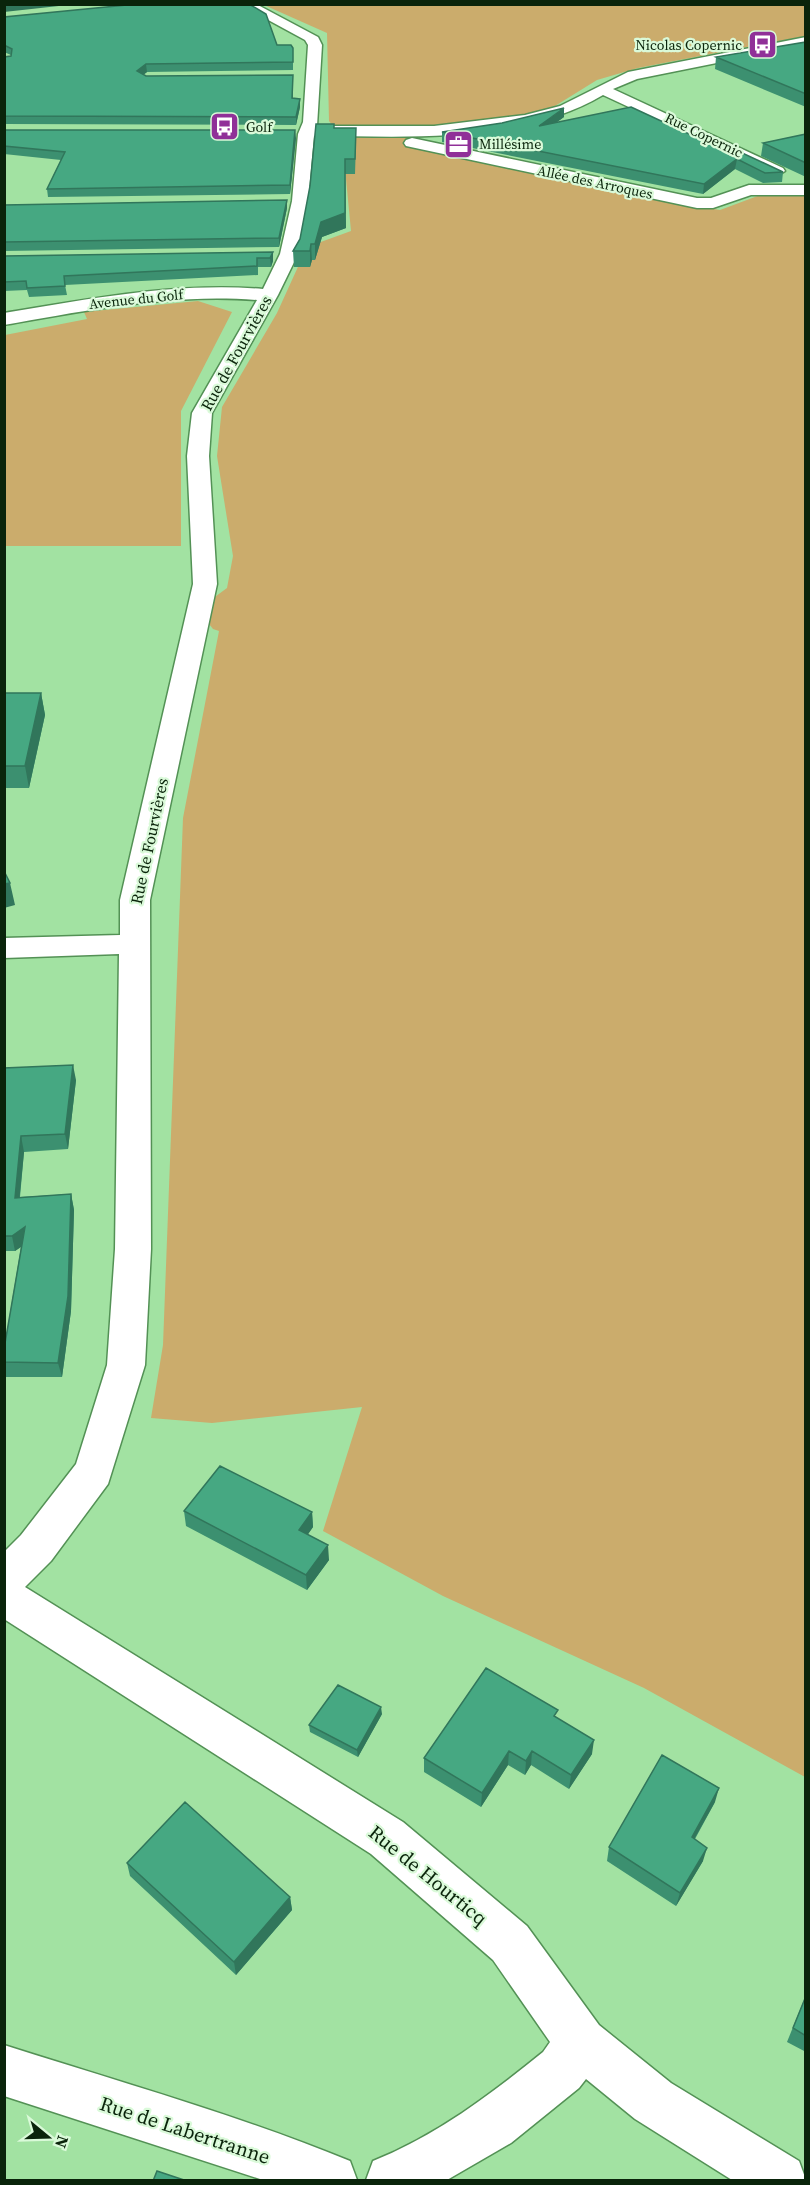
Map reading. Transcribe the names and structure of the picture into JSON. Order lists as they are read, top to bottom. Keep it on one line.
{"streets":{"street":["Rue Copernic","Allée des Arroques","Avenue du Golf","Rue de Fourvières","Rue de Hourticq","Rue de Labertranne"]},"crossings":[["Avenue du Golf","Rue de Fourvières"]],"places":{"bus stop":["Nicolas Copernic","Golf"],"office":["Millésime"]},"north":"right"}
